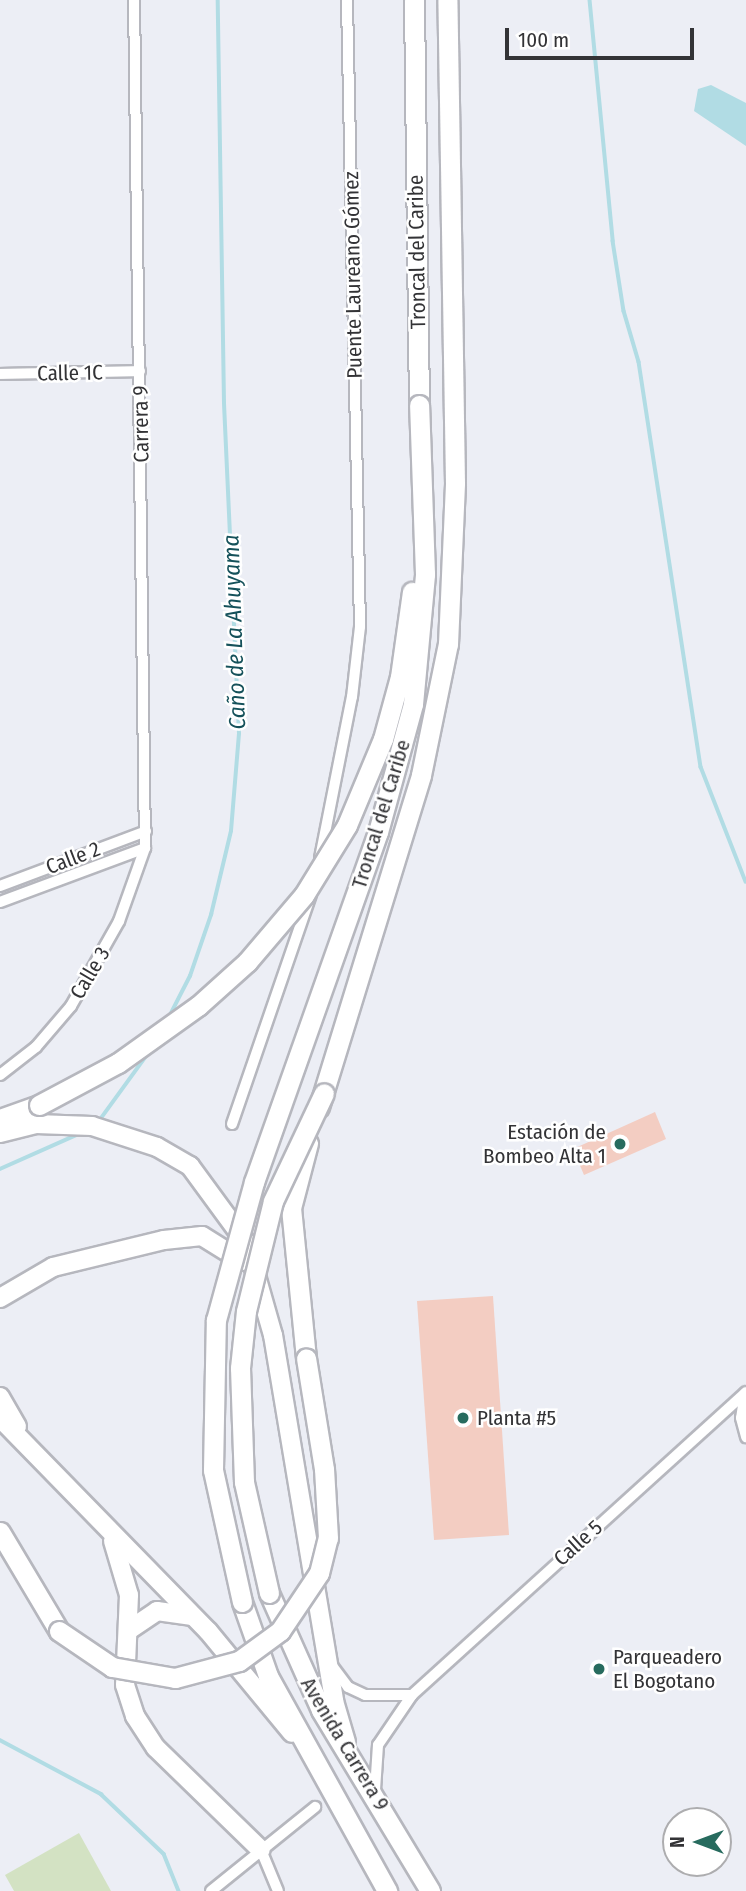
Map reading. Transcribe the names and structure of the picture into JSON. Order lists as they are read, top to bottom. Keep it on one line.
{"streets":{"highway":["Troncal del Caribe","Avenida Carrera 9"],"street":["Puente Laureano Gómez","Calle 1C","Carrera 9","Calle 2","Calle 3","Calle 5"]},"crossings":[["Troncal del Caribe","Avenida Carrera 9"],["Calle 1C","Carrera 9"],["Carrera 9","Calle 2"],["Carrera 9","Calle 3"],["Calle 2","Calle 3"],["Calle 5","Avenida Carrera 9"]],"water":["Caño de La Ahuyama"],"places":["Estación de Bombeo Alta 1","Planta #5","Parqueadero El Bogotano"],"scale_bar":"100 m","north":"left"}
